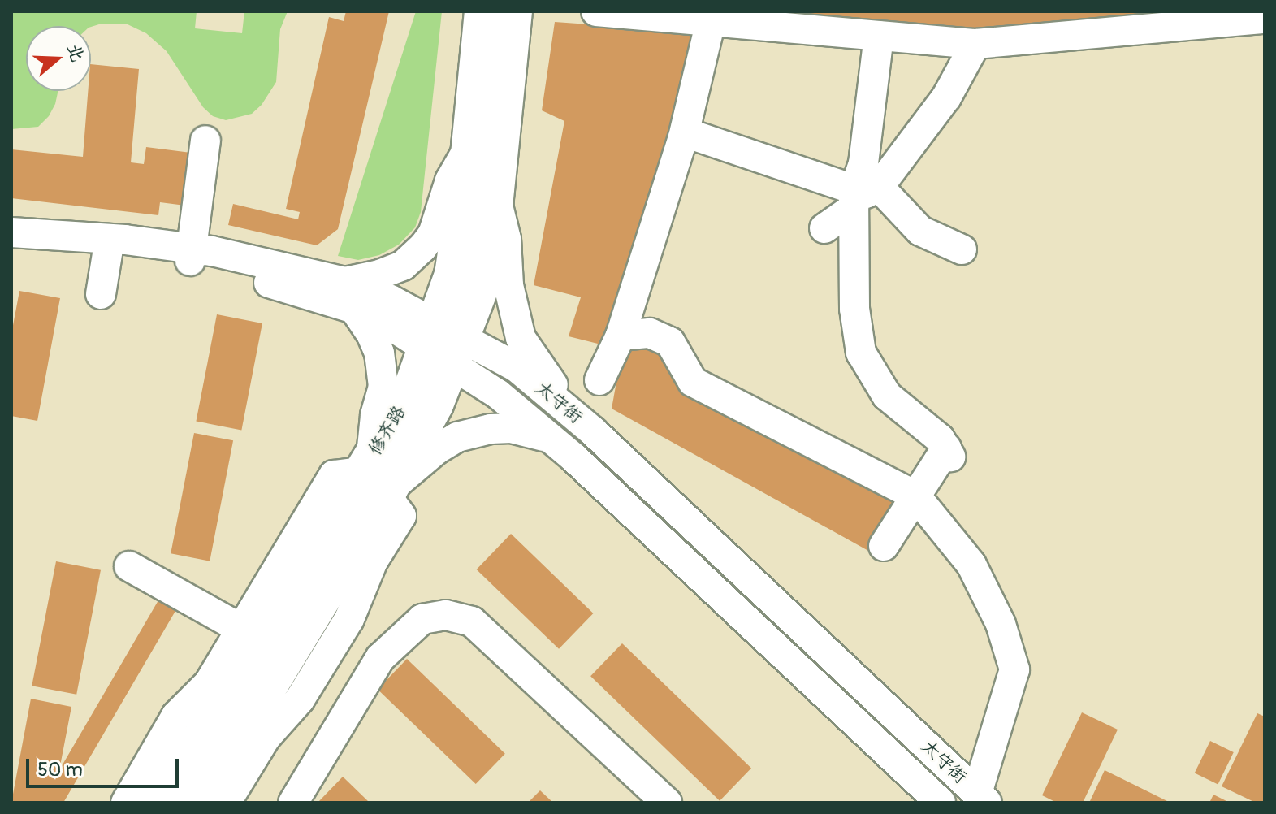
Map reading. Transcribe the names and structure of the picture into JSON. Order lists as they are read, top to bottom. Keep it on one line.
{"streets":{"main road":["修齐路"],"street":["太守街"]},"crossings":[["太守街","修齐路"]],"scale_bar":"50 m","north":"right"}
